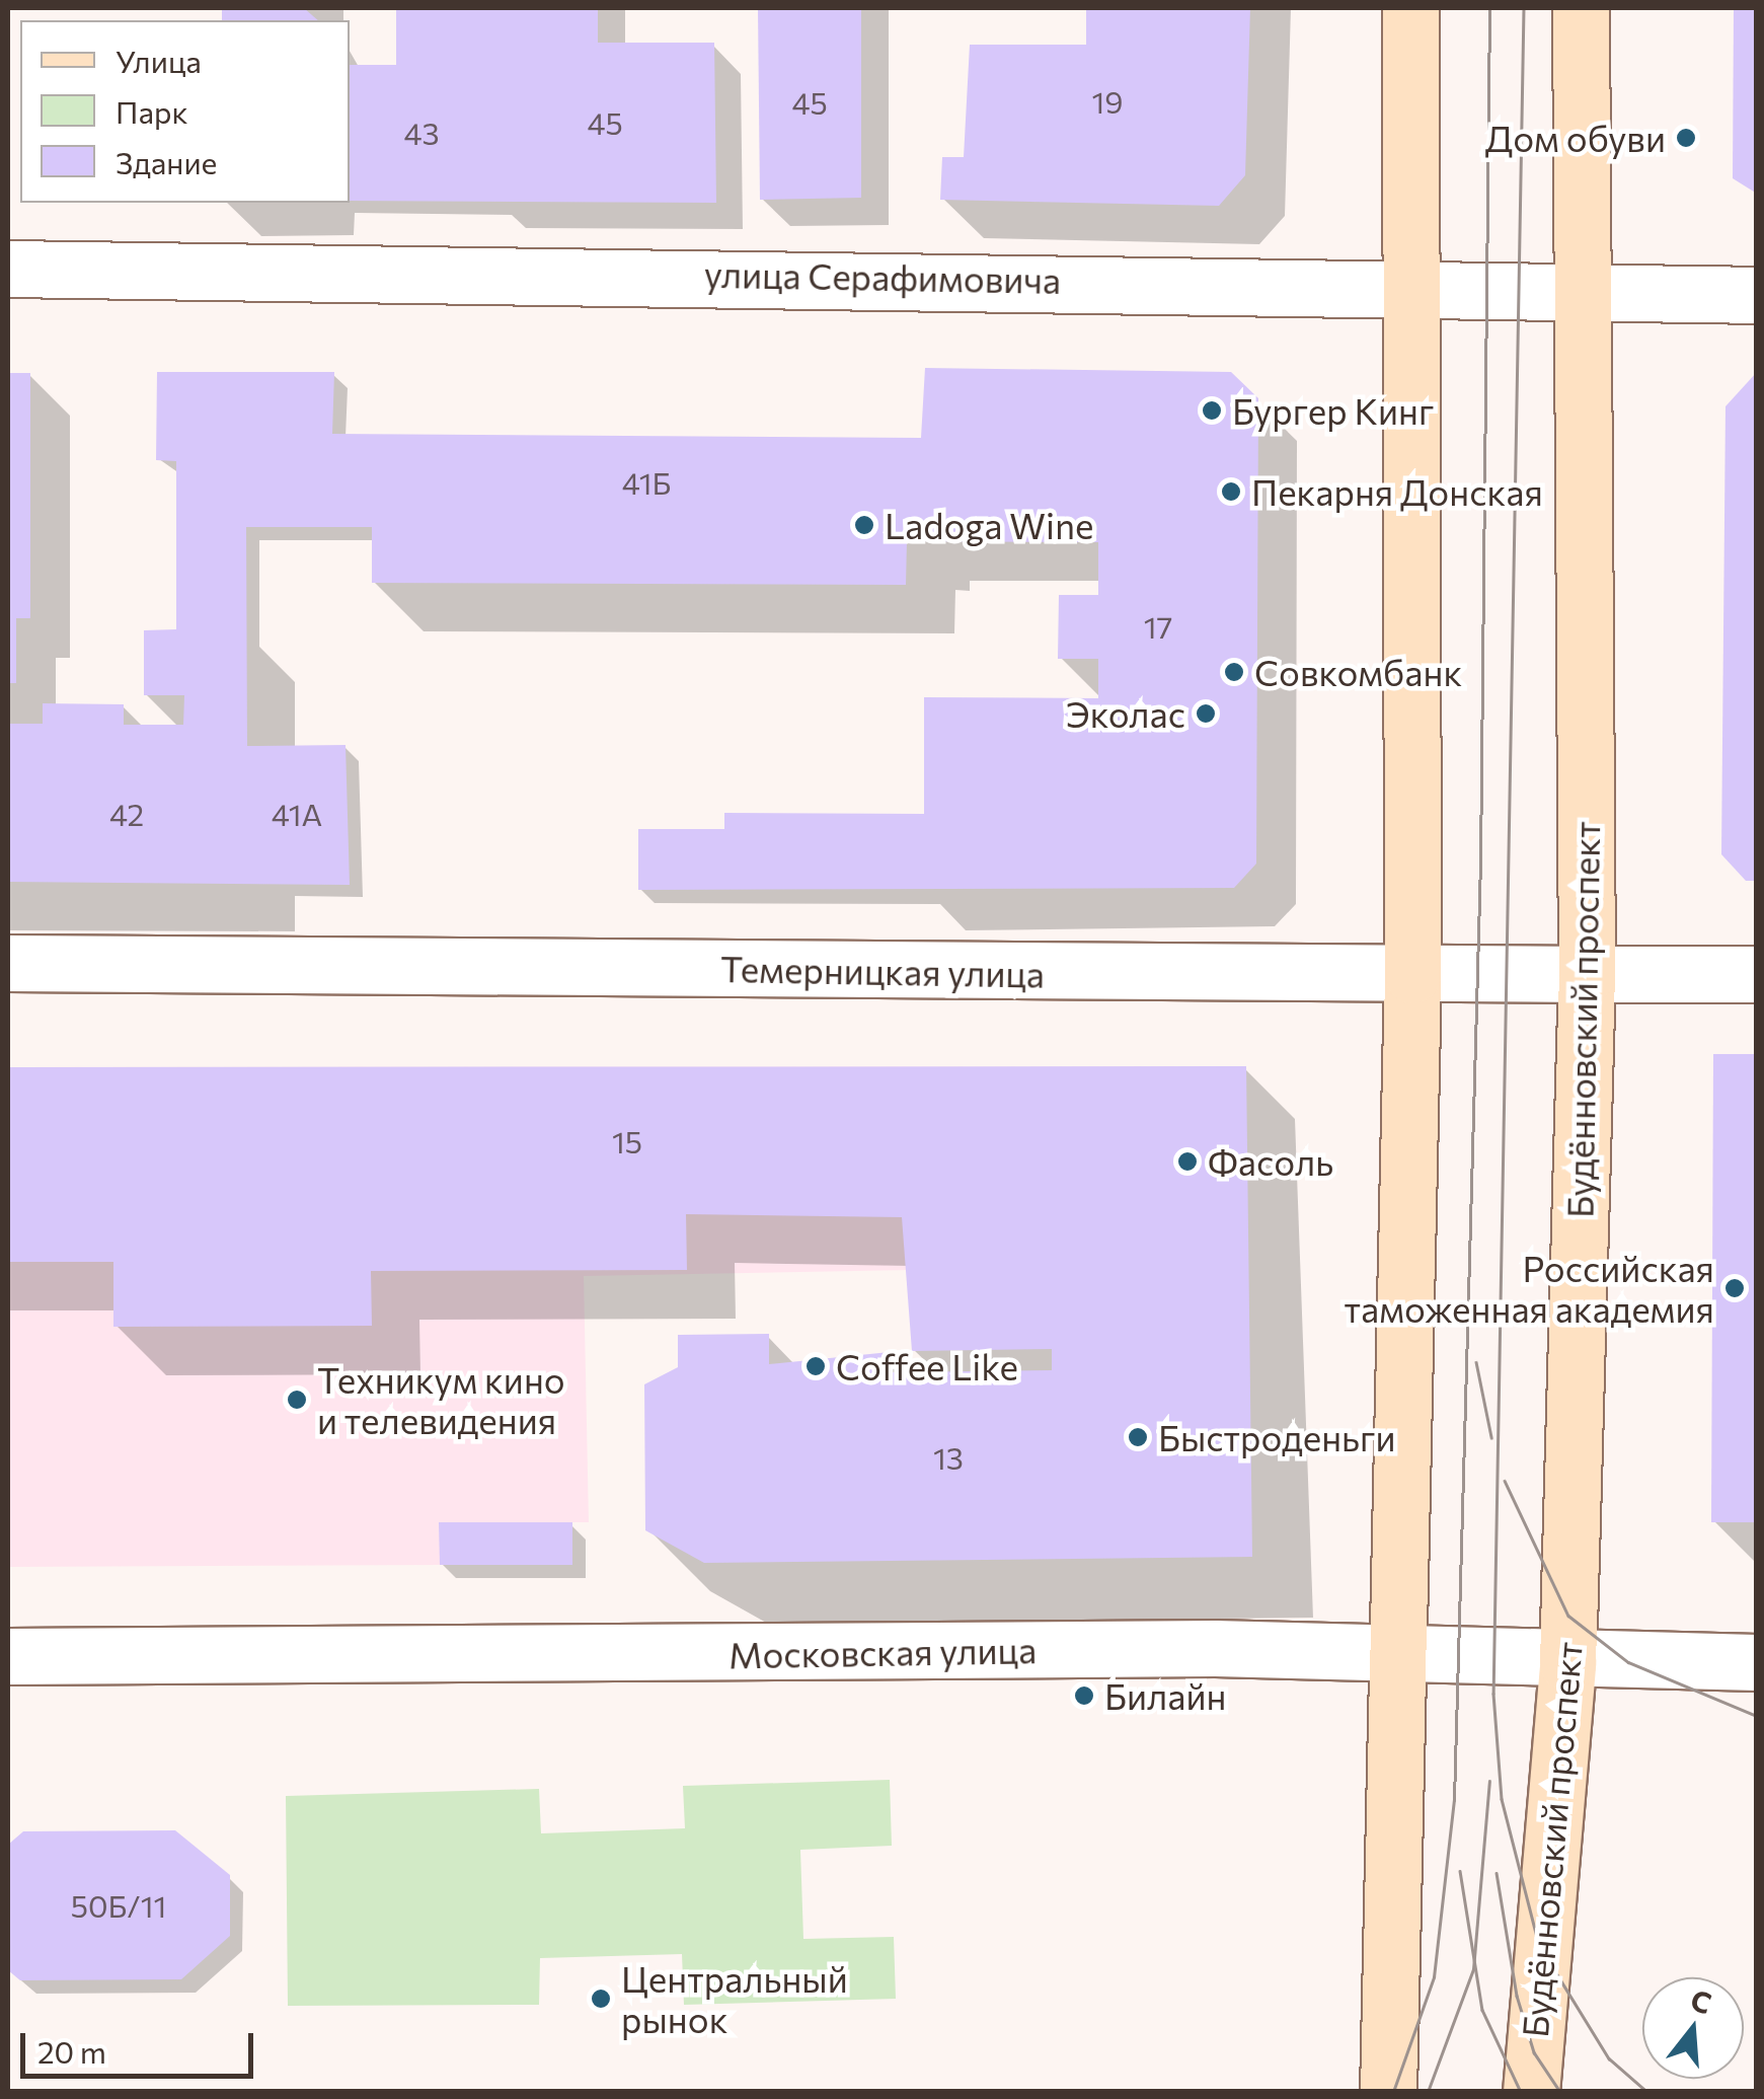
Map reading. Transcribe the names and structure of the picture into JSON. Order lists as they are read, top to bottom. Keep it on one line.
{"streets":{"main road":["Будённовский проспект"],"street":["улица Серафимовича","Темерницкая улица","Московская улица"]},"crossings":[["улица Серафимовича","Будённовский проспект"],["Темерницкая улица","Будённовский проспект"],["Будённовский проспект","Московская улица"]],"places":["Дом обуви","Бургер Кинг","Пекарня Донская","Ladoga Wine","Совкомбанк","Эколас","Фасоль","Российская таможенная академия","Coffee Like","Техникум кино и телевидения","Быстроденьги","Билайн","Центральный рынок"],"house_numbers":["19","45","45","43","41Б","17","42","41А","15","13","50Б/11"],"legend":["Улица","Парк","Здание"],"scale_bar":"20 m","north":"top"}
